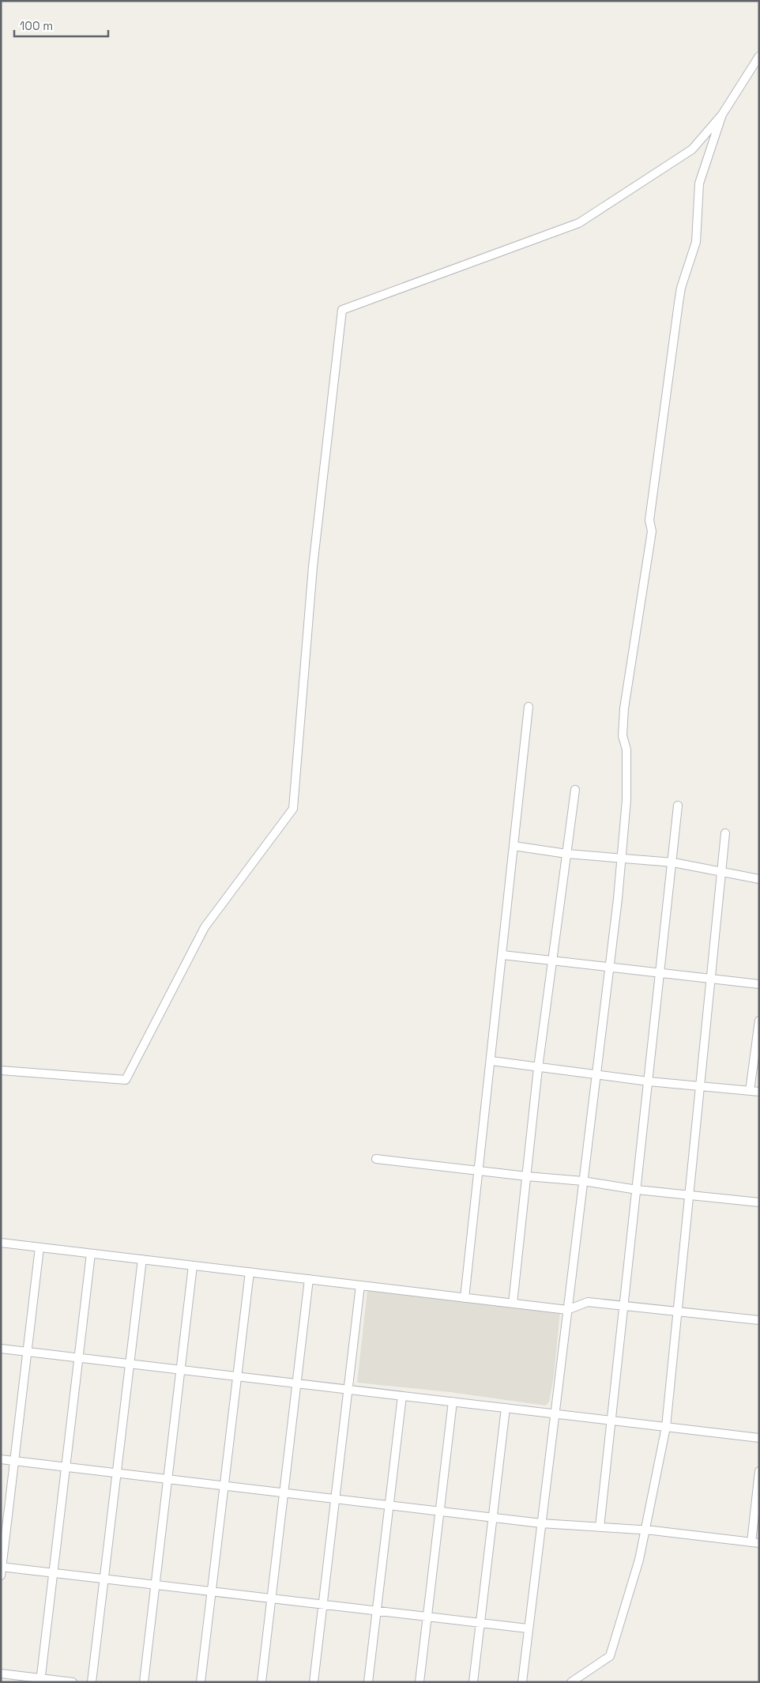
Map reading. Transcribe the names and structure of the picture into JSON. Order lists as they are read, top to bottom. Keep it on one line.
{"scale_bar":"100 m"}
